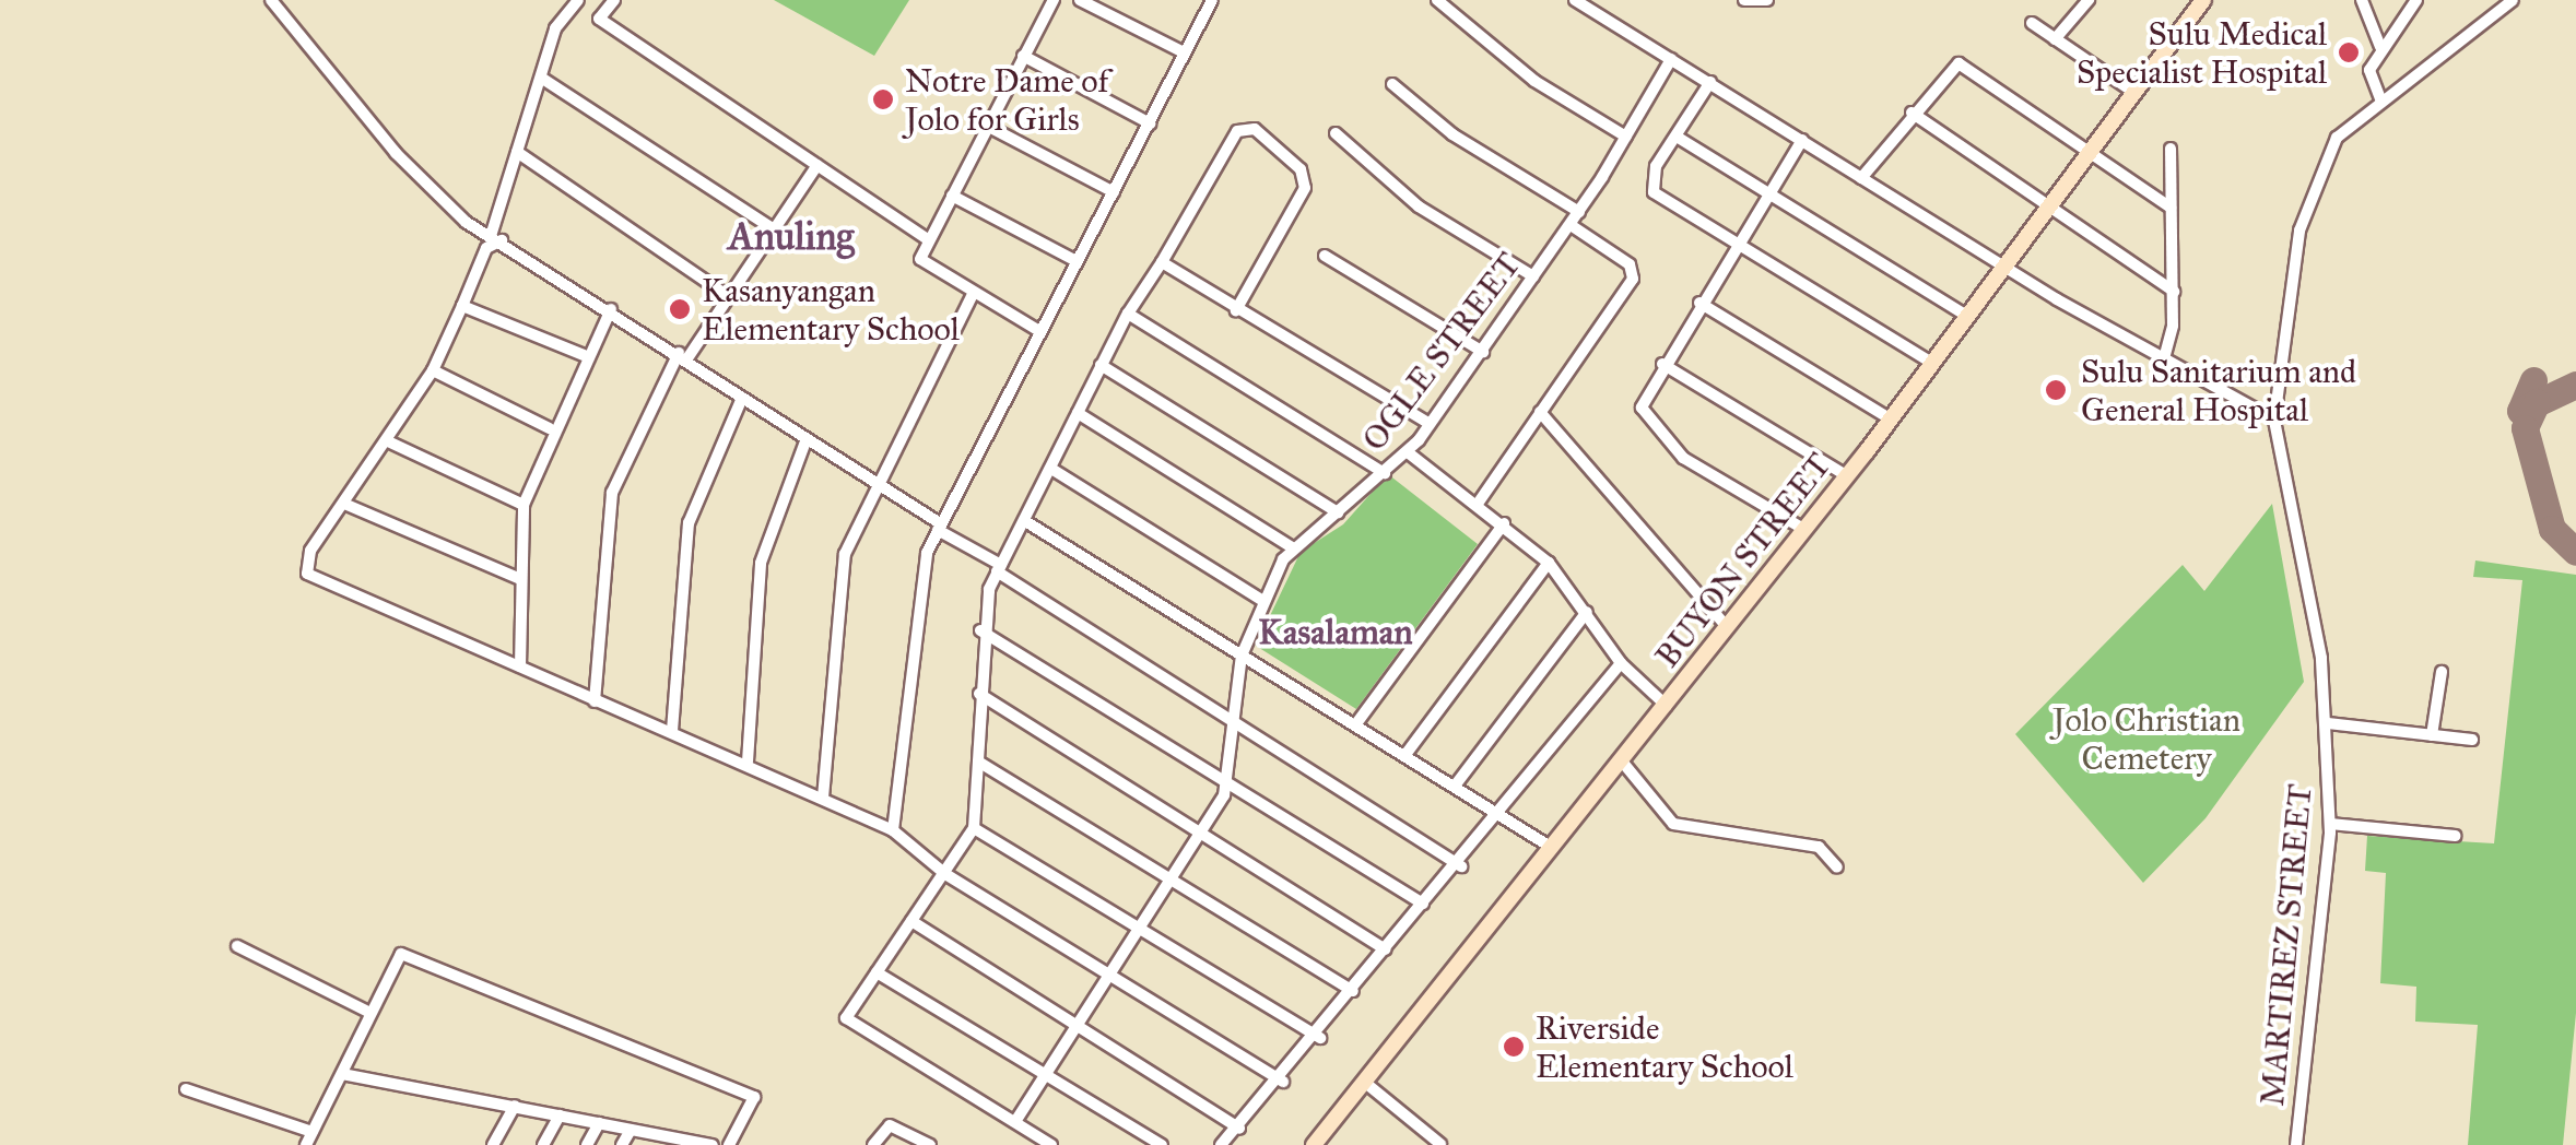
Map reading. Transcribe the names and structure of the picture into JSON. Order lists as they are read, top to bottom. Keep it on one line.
{"streets":{"main road":["BUYON STREET"],"street":["OGLE STREET","MARTIREZ STREET"]},"districts":["Anuling","Kasalaman"],"parks":["Jolo Christian Cemetery"],"places":["Sulu Medical Specialist Hospital","Notre Dame of Jolo for Girls","Kasanyangan Elementary School","Sulu Sanitarium and General Hospital","Riverside Elementary School"]}
